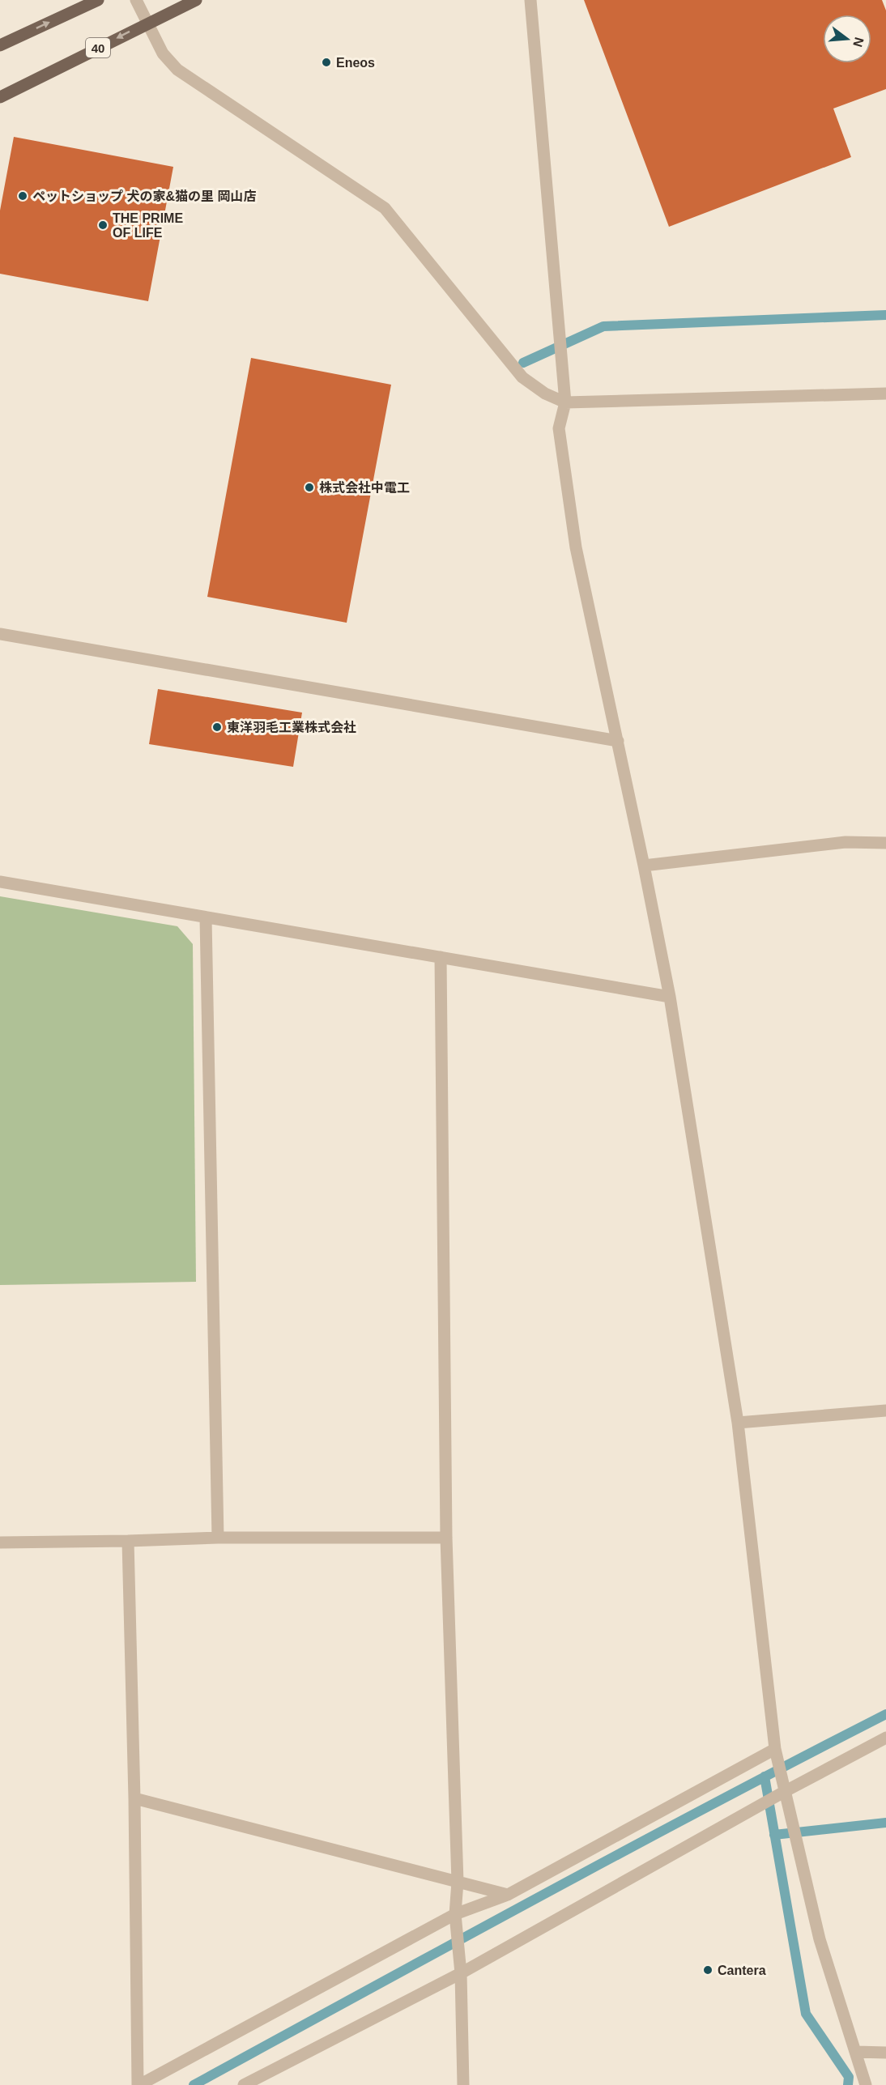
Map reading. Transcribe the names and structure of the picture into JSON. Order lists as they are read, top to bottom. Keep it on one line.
{"streets":{"main road":["40"]},"places":["Eneos","ペットショップ 犬の家&猫の里 岡山店","THE PRIME OF LIFE","株式会社中電工","東洋羽毛工業株式会社","Cantera"],"north":"right"}
